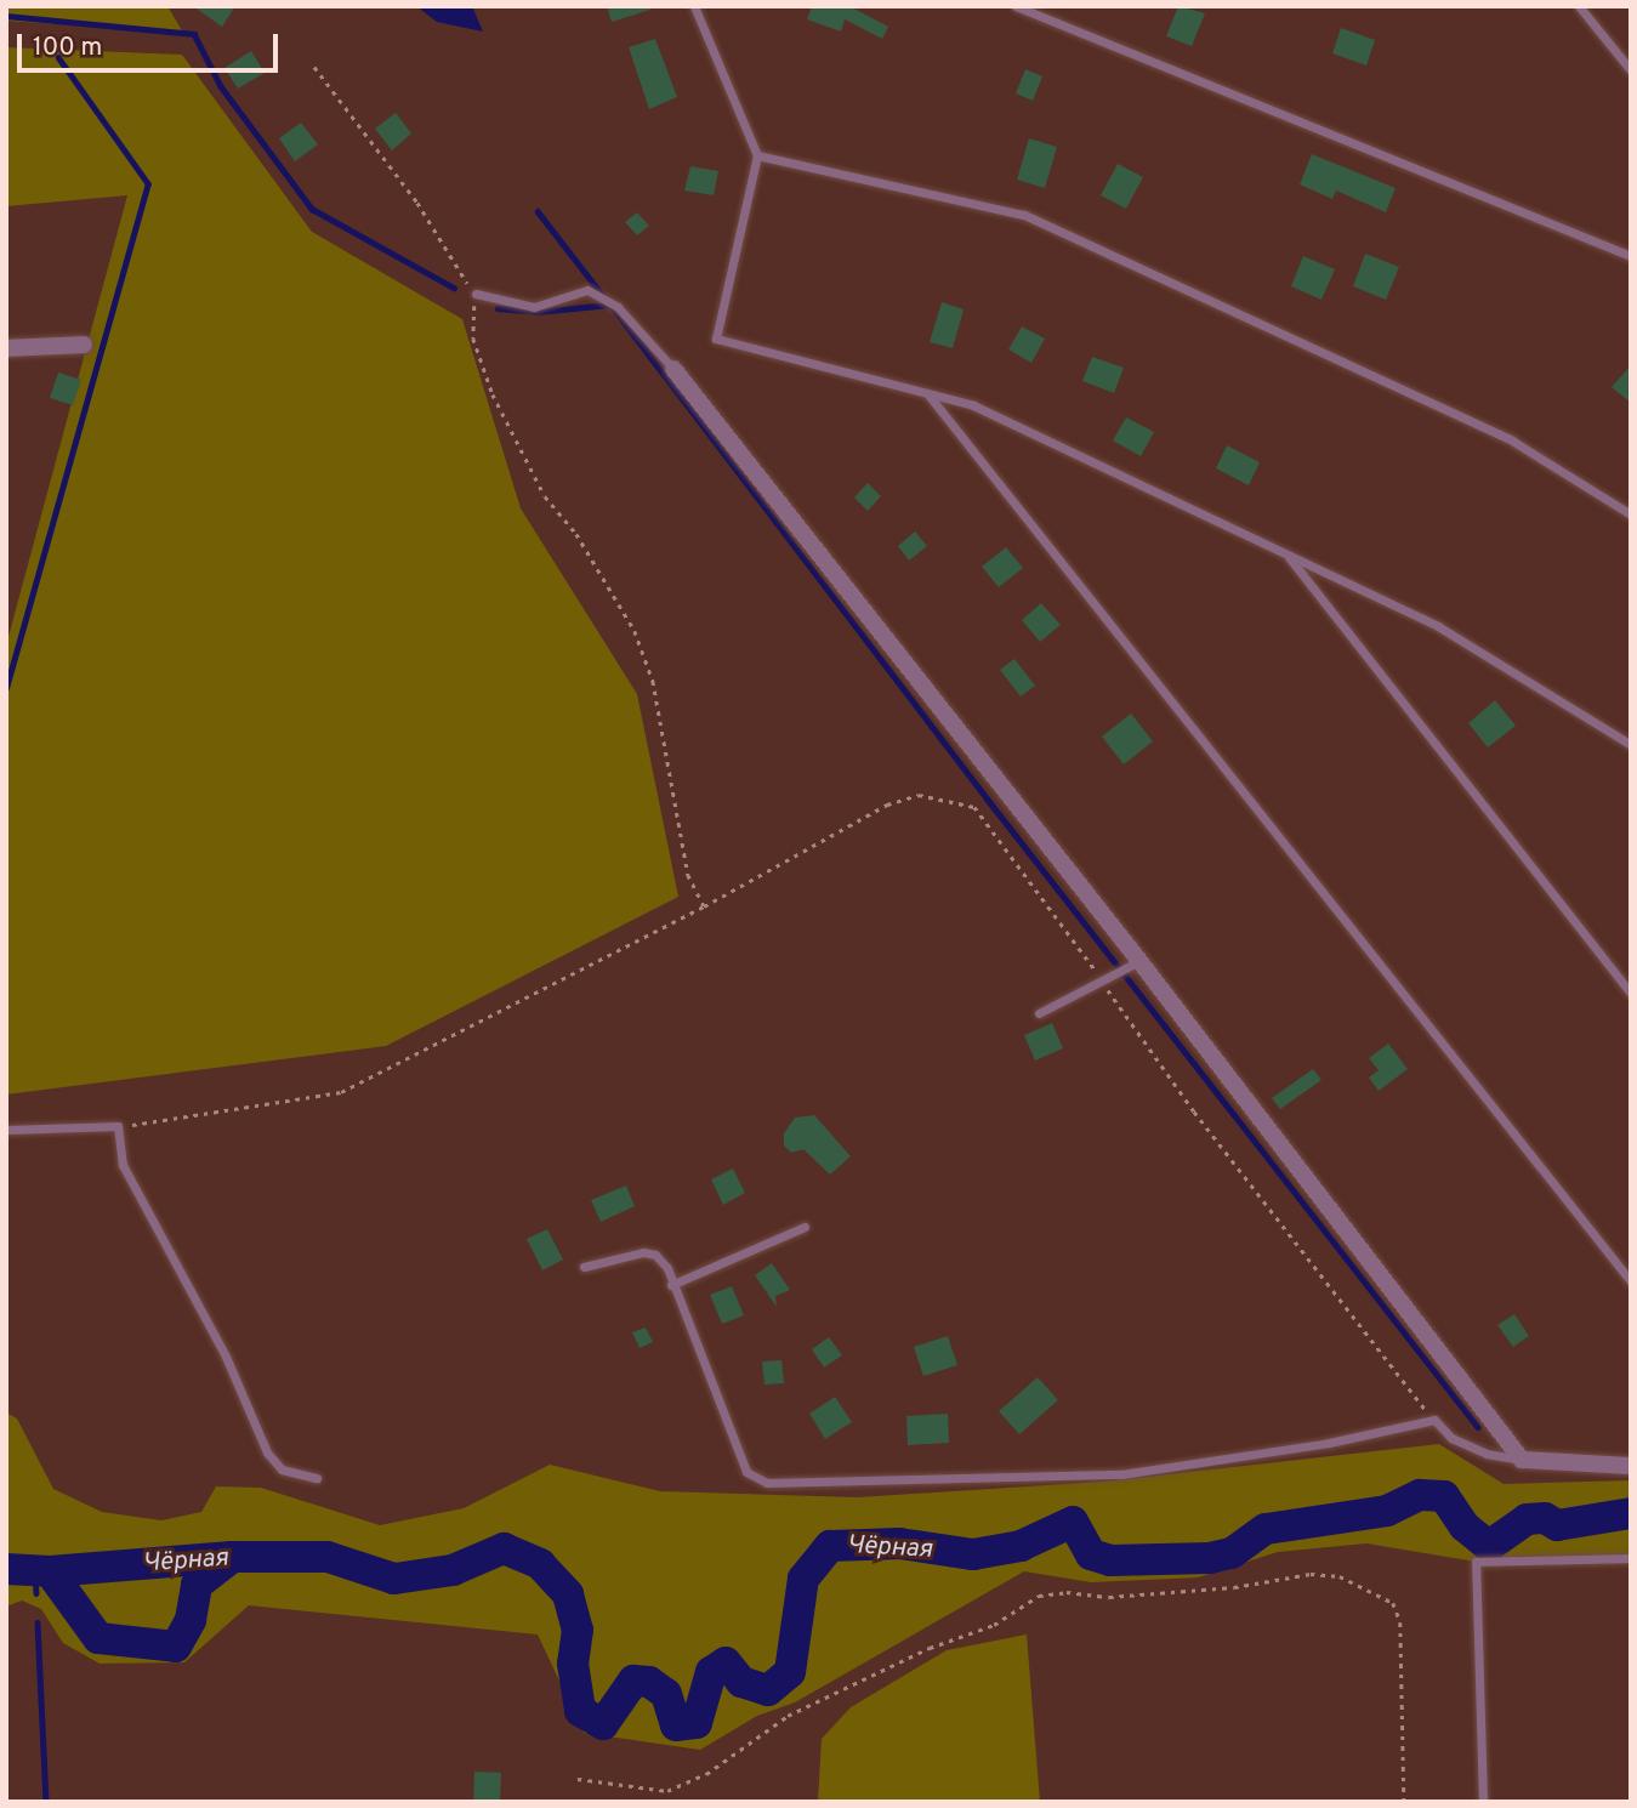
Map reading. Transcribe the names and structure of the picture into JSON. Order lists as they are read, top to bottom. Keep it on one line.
{"water":["Чёрная"],"scale_bar":"100 m"}
